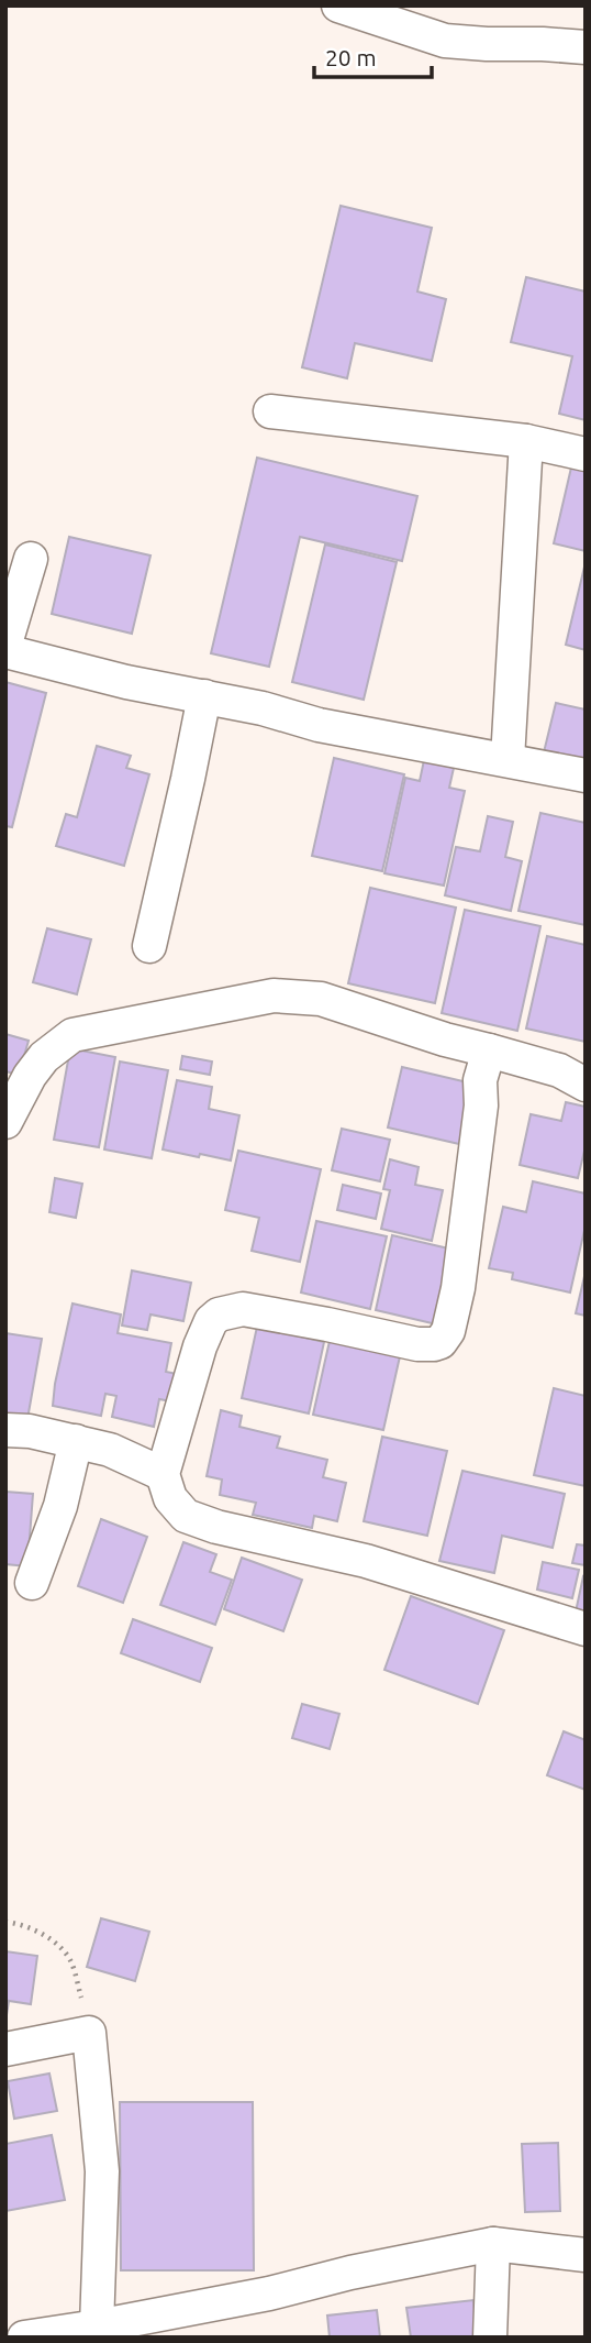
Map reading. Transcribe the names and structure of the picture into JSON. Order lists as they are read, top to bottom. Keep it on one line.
{"scale_bar":"20 m"}
